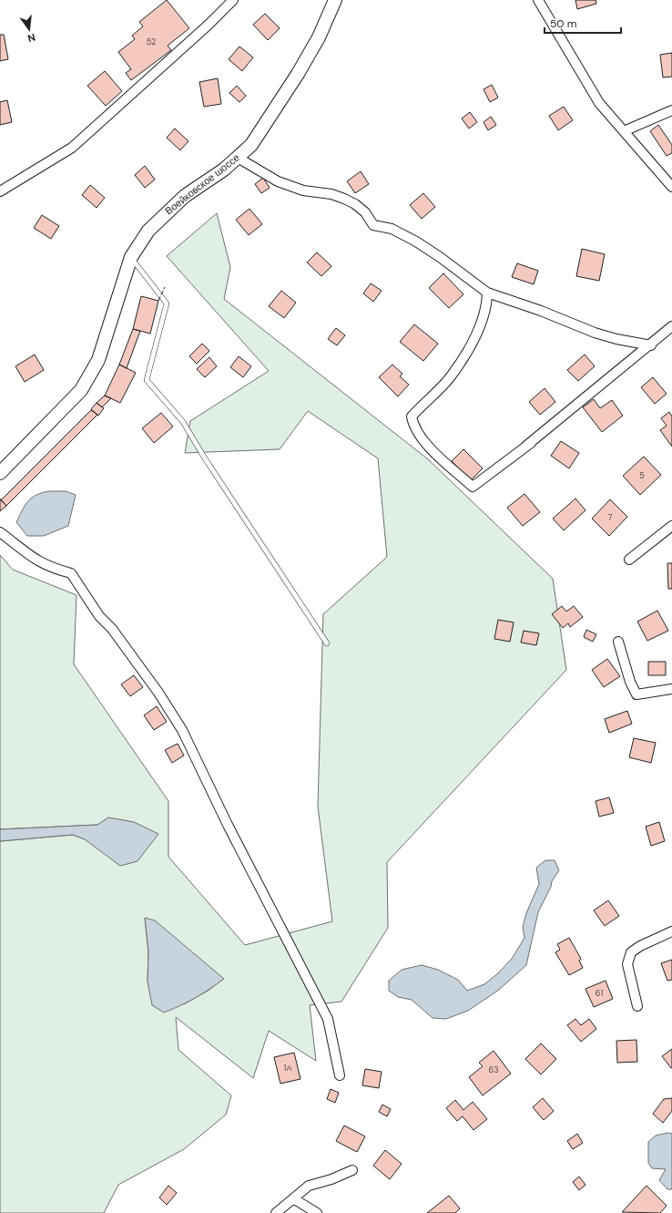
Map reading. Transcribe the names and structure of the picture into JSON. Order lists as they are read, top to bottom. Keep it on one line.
{"streets":{"street":["Воейковское шоссе"]},"house_numbers":["52","5","7","61","1А","63"],"scale_bar":"50 m","north":"bottom"}
